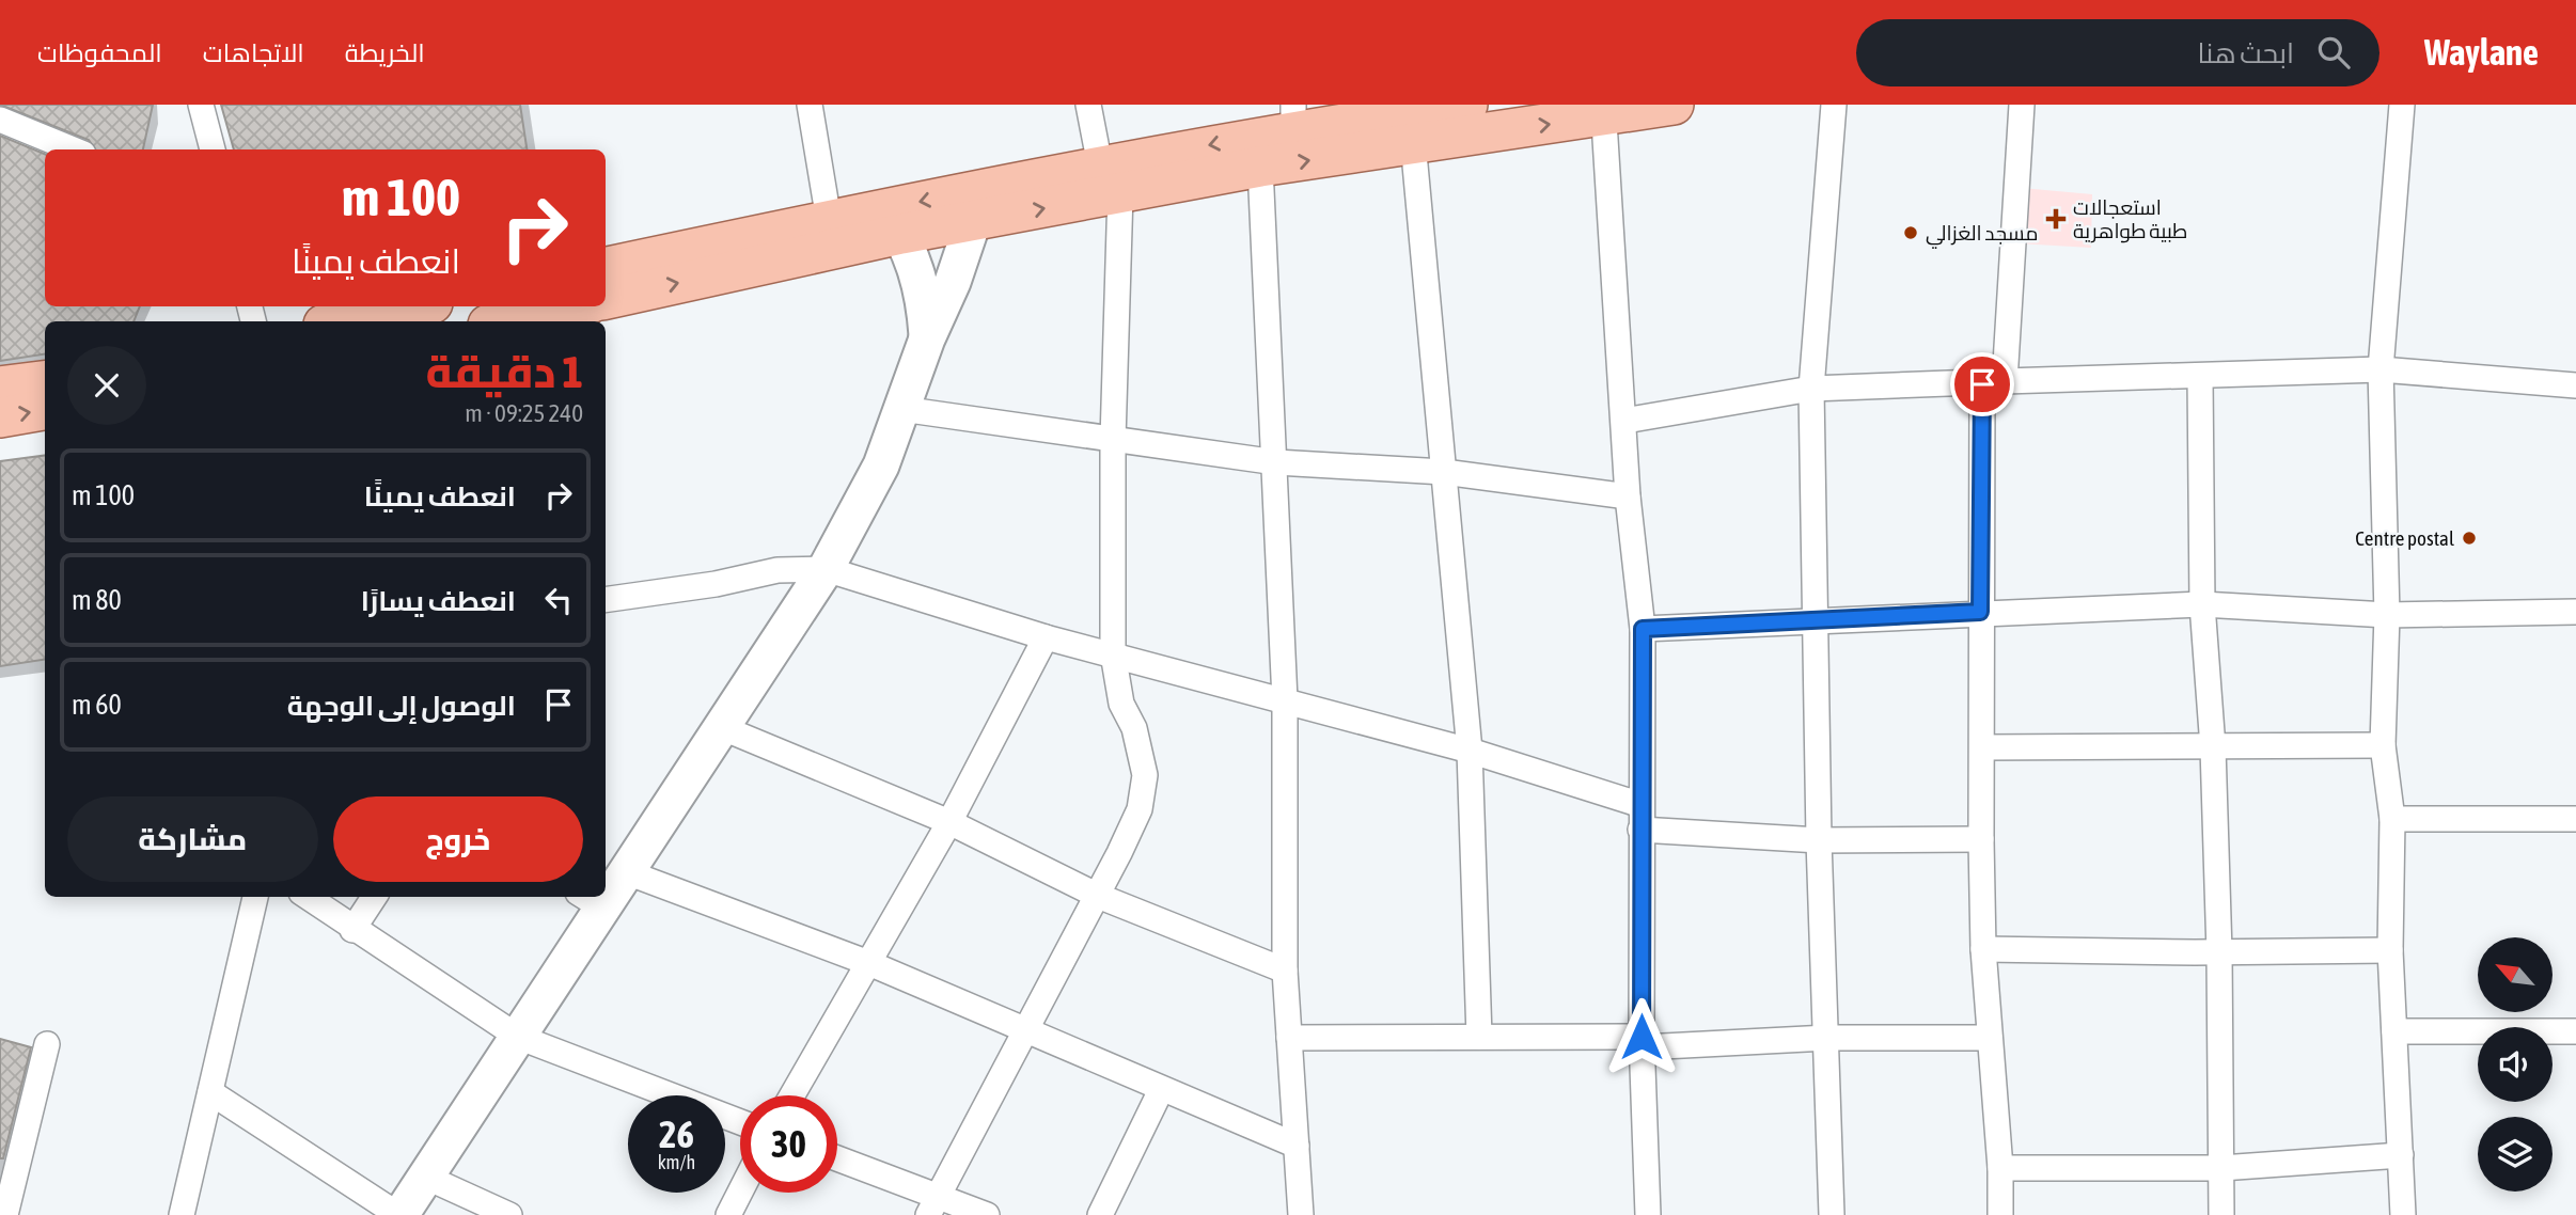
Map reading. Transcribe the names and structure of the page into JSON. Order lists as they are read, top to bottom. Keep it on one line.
{"places":{"health":["استعجالات طبية طواهرية"],"other":["مسجد الغزالي","Centre postal"]},"north":"top left","page":{"header":"Waylane","search":"ابحث هنا","nav":["الخريطة","الاتجاهات","المحفوظات"],"turn":["100 m","انعطف يمينًا"],"heading":["1 دقيقة","240 m · 09:25"],"list":[{"name":"انعطف يمينًا","value":"100 m"},{"name":"انعطف يسارًا","value":"80 m"},{"name":"الوصول إلى الوجهة","value":"60 m"}],"buttons":["خروج","مشاركة"],"speed":"26 km/h","limit":"30"}}
